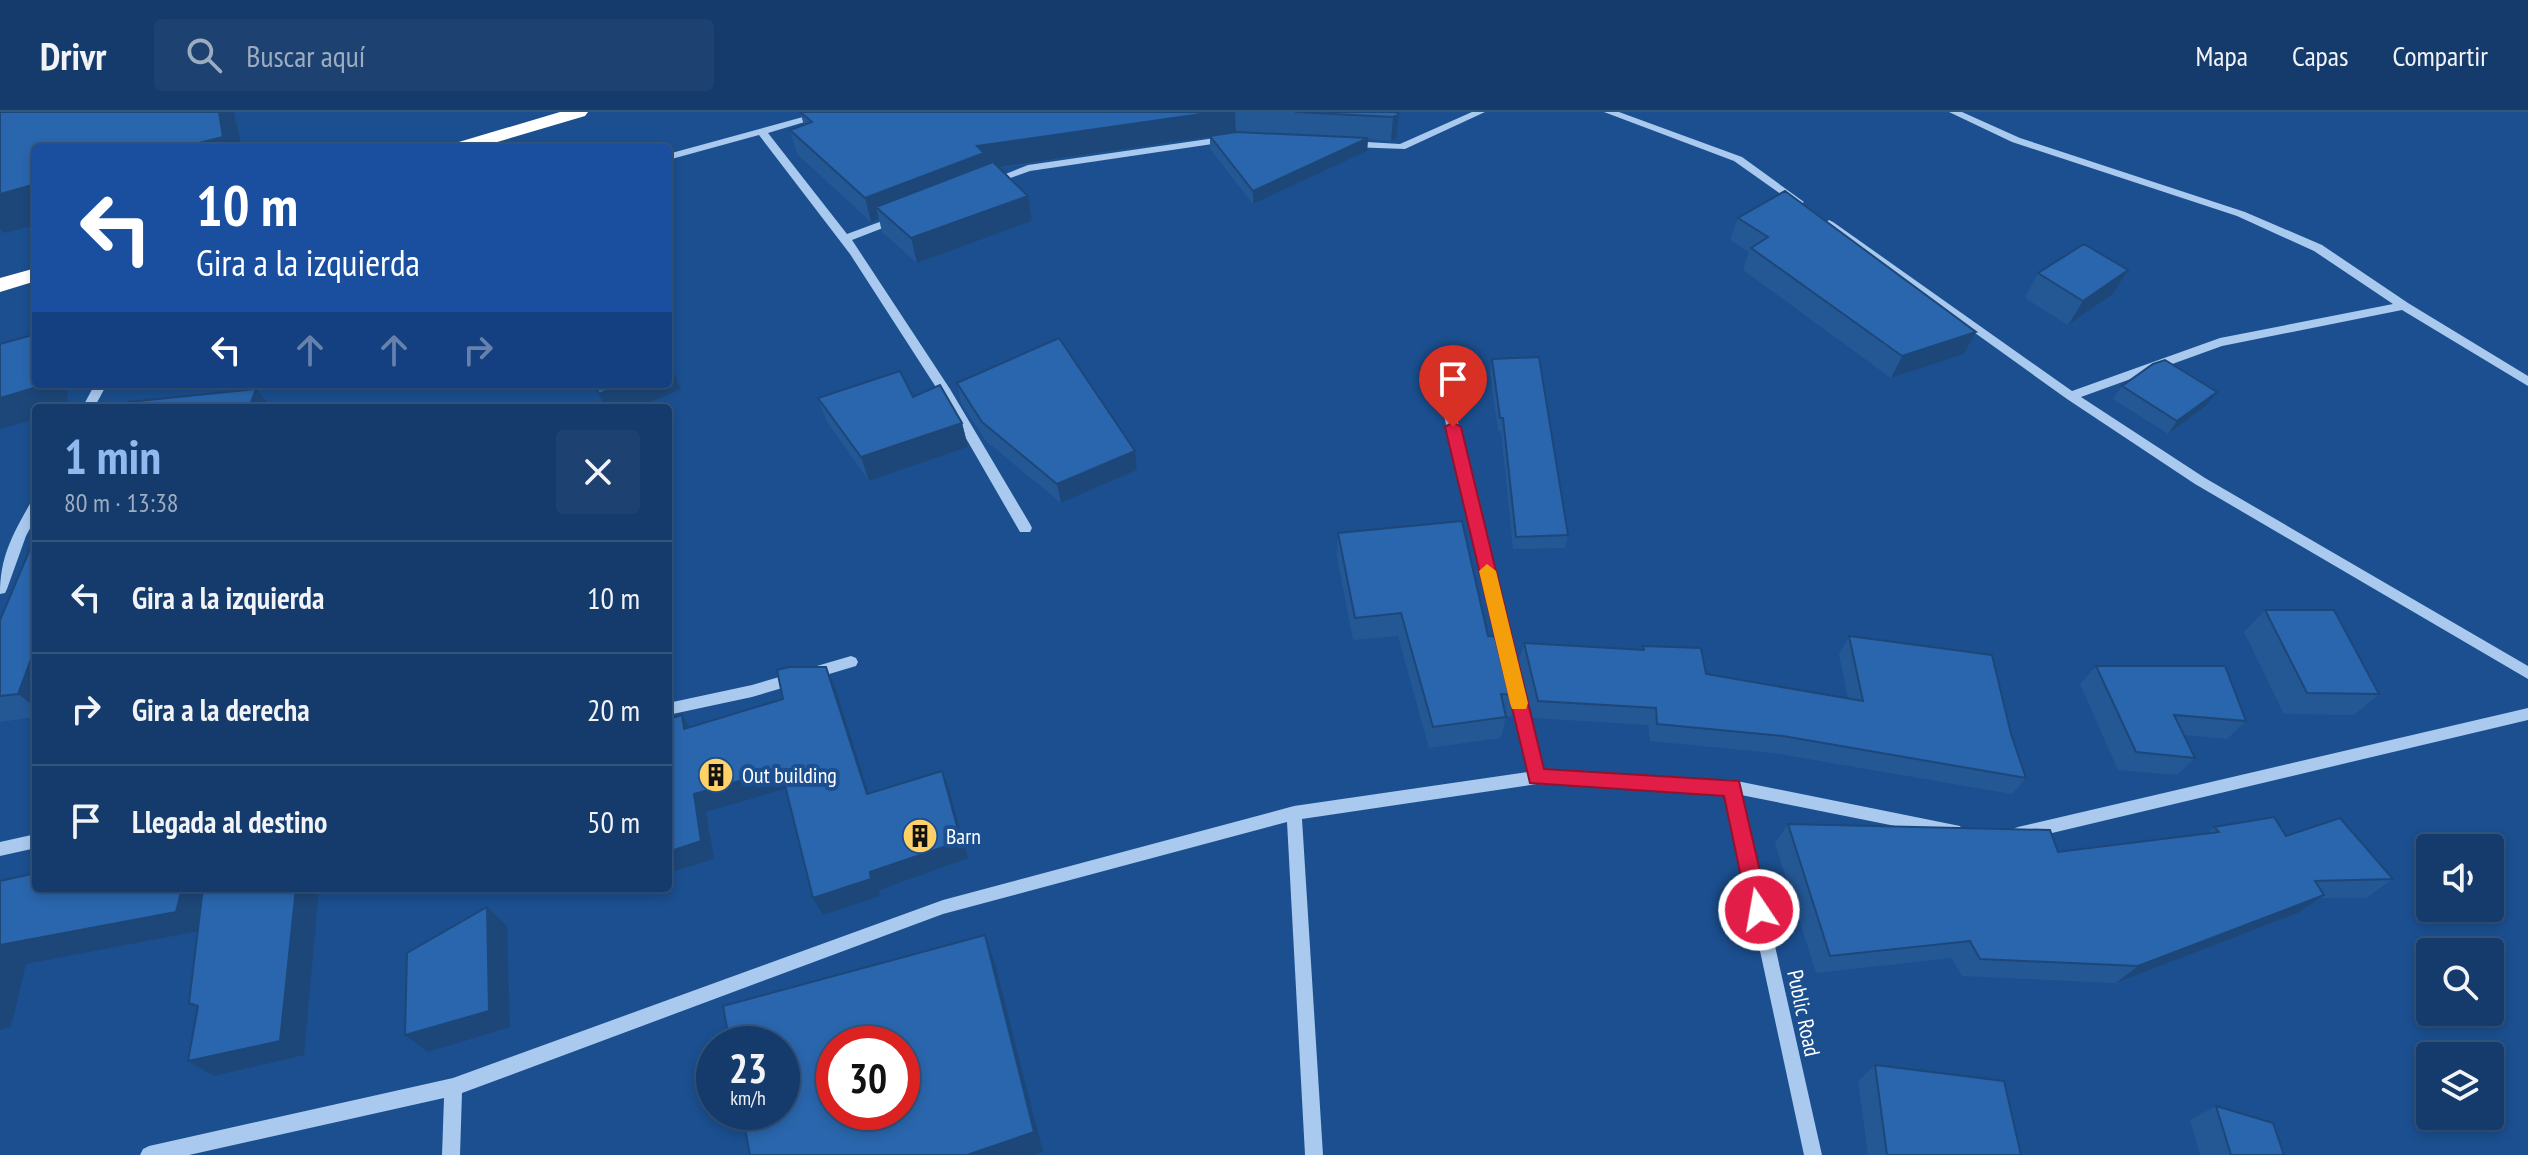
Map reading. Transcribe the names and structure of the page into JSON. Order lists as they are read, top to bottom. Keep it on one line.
{"streets":{"street":["Public Road"]},"places":{"building":["Out building","Barn"]},"page":{"header":"Drivr","search":"Buscar aquí","nav":["Mapa","Capas","Compartir"],"turn":["10 m","Gira a la izquierda"],"heading":["1 min","80 m · 13:38"],"list":[{"name":"Gira a la izquierda","value":"10 m"},{"name":"Gira a la derecha","value":"20 m"},{"name":"Llegada al destino","value":"50 m"}],"speed":"23 km/h","limit":"30"}}
